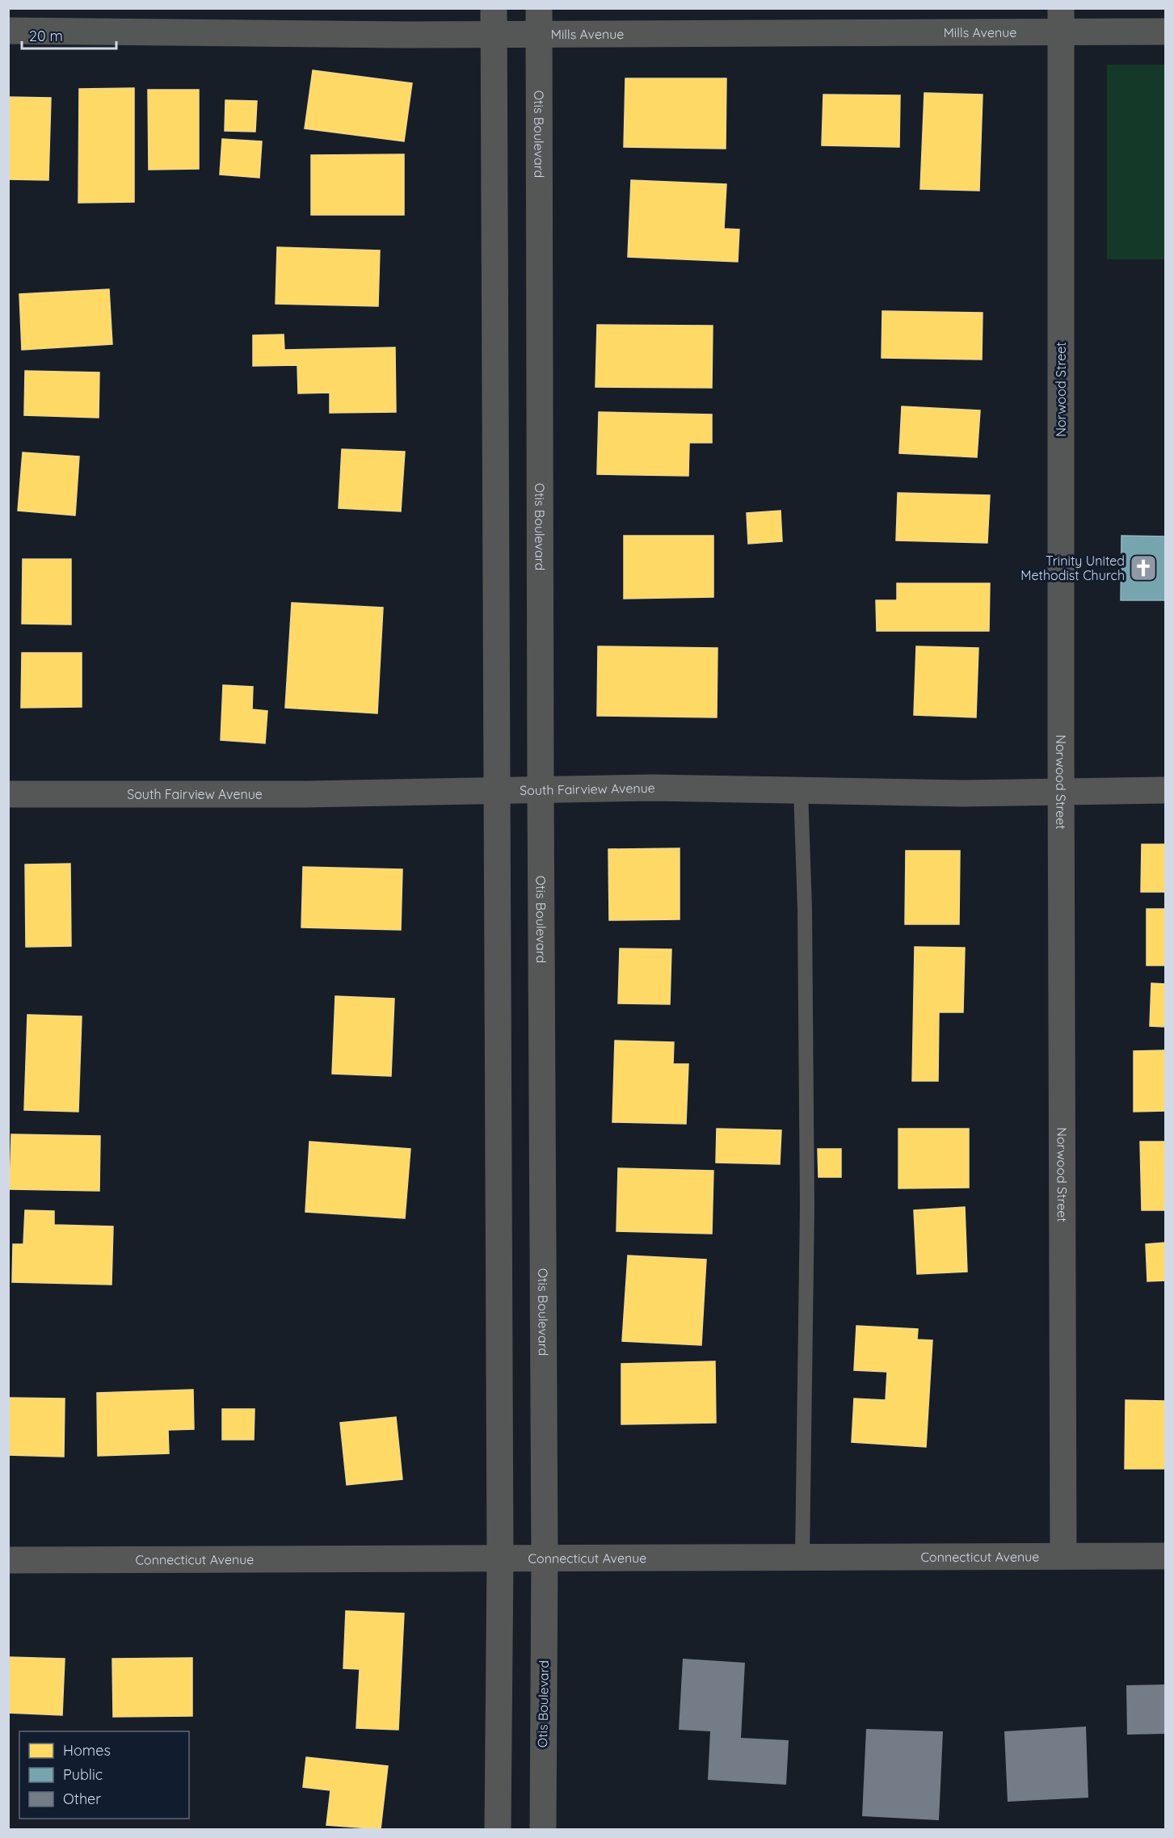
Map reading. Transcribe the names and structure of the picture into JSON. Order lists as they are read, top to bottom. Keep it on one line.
{"streets":{"street":["Mills Avenue","Otis Boulevard","Norwood Street","South Fairview Avenue","Connecticut Avenue"]},"crossings":[["Mills Avenue","Otis Boulevard"],["Mills Avenue","Norwood Street"],["Otis Boulevard","South Fairview Avenue"],["Otis Boulevard","Connecticut Avenue"],["Norwood Street","South Fairview Avenue"],["Norwood Street","Connecticut Avenue"]],"places":{"church":["Trinity United Methodist Church"]},"legend":["Homes","Public","Other"],"scale_bar":"20 m"}
